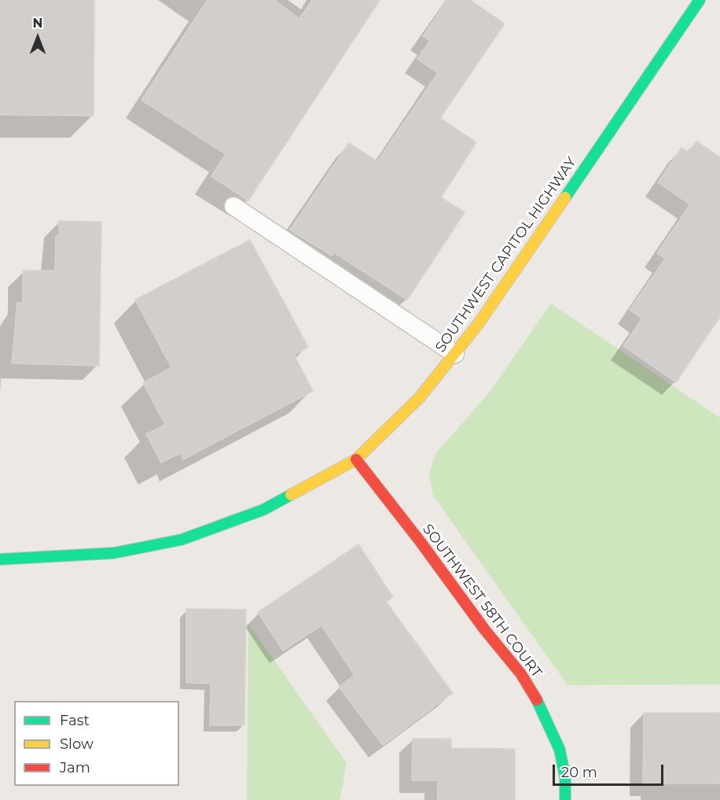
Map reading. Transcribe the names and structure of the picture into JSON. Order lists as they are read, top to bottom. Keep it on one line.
{"streets":{"street":["SOUTHWEST CAPITOL HIGHWAY","SOUTHWEST 58TH COURT"]},"crossings":[["SOUTHWEST CAPITOL HIGHWAY","SOUTHWEST 58TH COURT"]],"legend":["Fast","Slow","Jam"],"scale_bar":"20 m","north":"top"}
